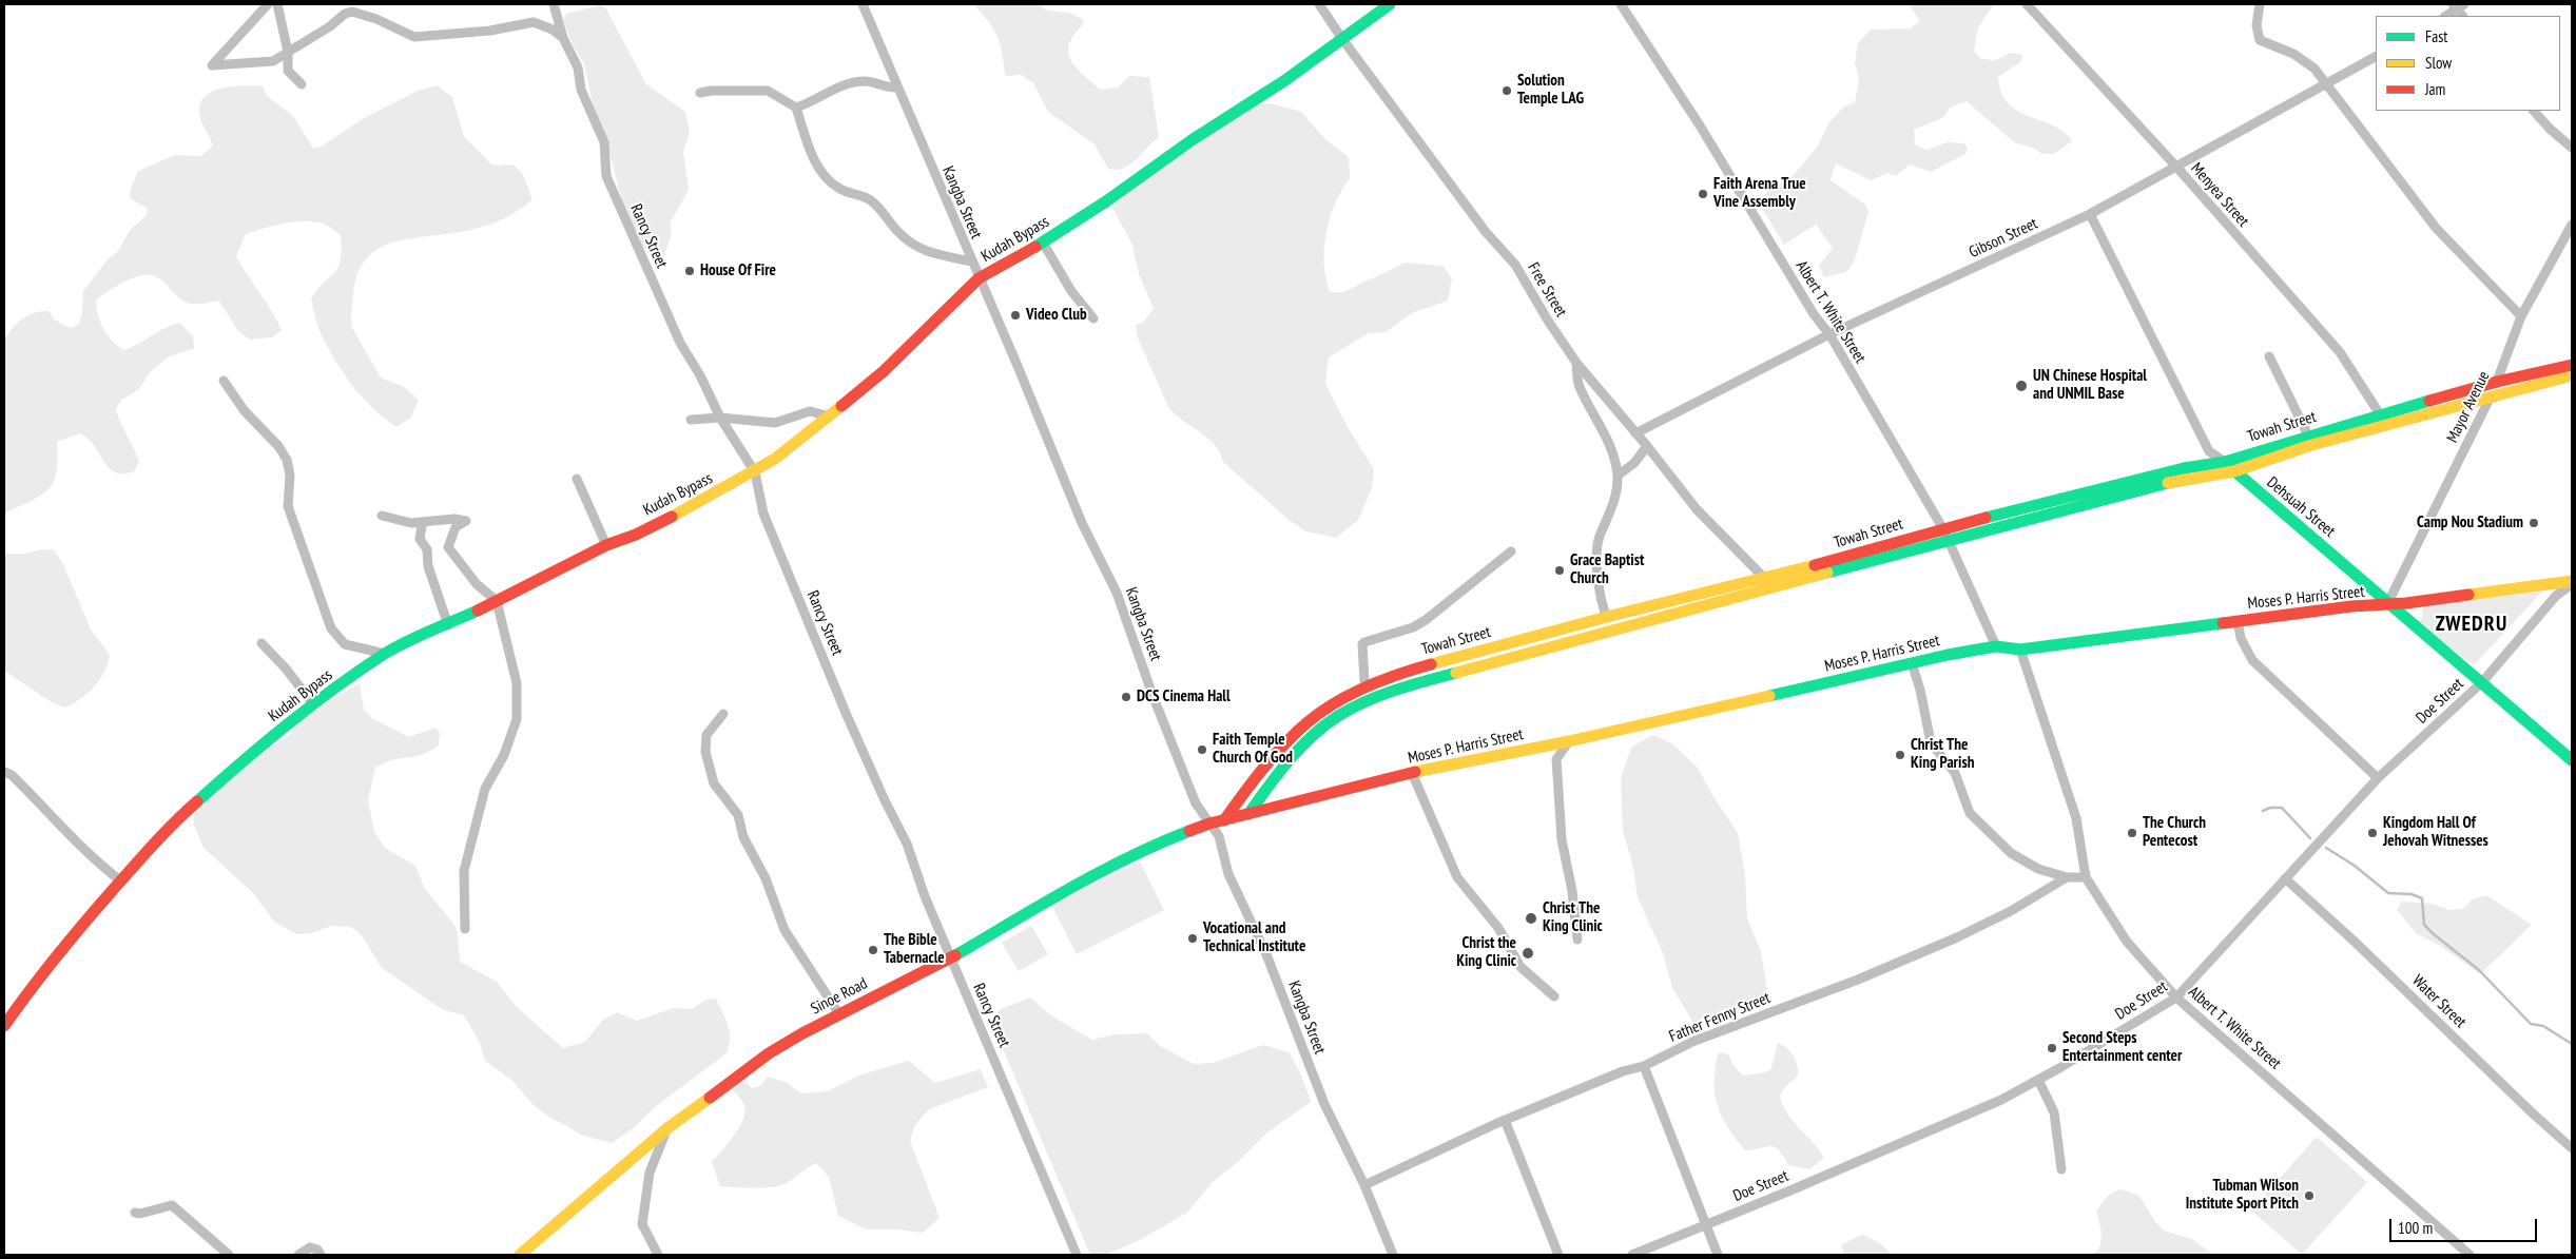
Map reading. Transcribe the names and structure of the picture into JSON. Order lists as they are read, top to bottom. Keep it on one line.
{"streets":{"main road":["Kudah Bypass","Towah Street","Dehsuah Street","Moses P. Harris Street","Sinoe Road"],"street":["Menyea Street","Kangba Street","Rancy Street","Gibson Street","Free Street","Albert T. White Street","Mayor Avenue","Doe Street","Water Street","Father Fenny Street"]},"crossings":[["Menyea Street","Gibson Street"],["Menyea Street","Towah Street"],["Kangba Street","Kudah Bypass"],["Kangba Street","Moses P. Harris Street"],["Kangba Street","Sinoe Road"],["Kangba Street","Father Fenny Street"],["Rancy Street","Kudah Bypass"],["Rancy Street","Sinoe Road"],["Gibson Street","Free Street"],["Gibson Street","Albert T. White Street"],["Gibson Street","Dehsuah Street"],["Kudah Bypass","Free Street"],["Free Street","Towah Street"],["Albert T. White Street","Towah Street"],["Albert T. White Street","Moses P. Harris Street"],["Albert T. White Street","Doe Street"],["Mayor Avenue","Towah Street"],["Mayor Avenue","Dehsuah Street"],["Mayor Avenue","Moses P. Harris Street"],["Towah Street","Dehsuah Street"],["Towah Street","Moses P. Harris Street"],["Dehsuah Street","Moses P. Harris Street"],["Dehsuah Street","Doe Street"],["Moses P. Harris Street","Doe Street"],["Moses P. Harris Street","Sinoe Road"],["Doe Street","Water Street"]],"districts":["ZWEDRU"],"places":["Solution Temple LAG","Faith Arena True Vine Assembly","House Of Fire","Video Club","UN Chinese Hospital and UNMIL Base","Camp Nou Stadium","Grace Baptist Church","DCS Cinema Hall","Faith Temple Church Of God","Christ The King Parish","The Church Pentecost","Kingdom Hall Of Jehovah Witnesses","Christ The King Clinic","Vocational and Technical Institute","The Bible Tabernacle","Christ the King Clinic","Second Steps Entertainment center","Tubman Wilson Institute Sport Pitch"],"legend":["Fast","Slow","Jam"],"scale_bar":"100 m"}
